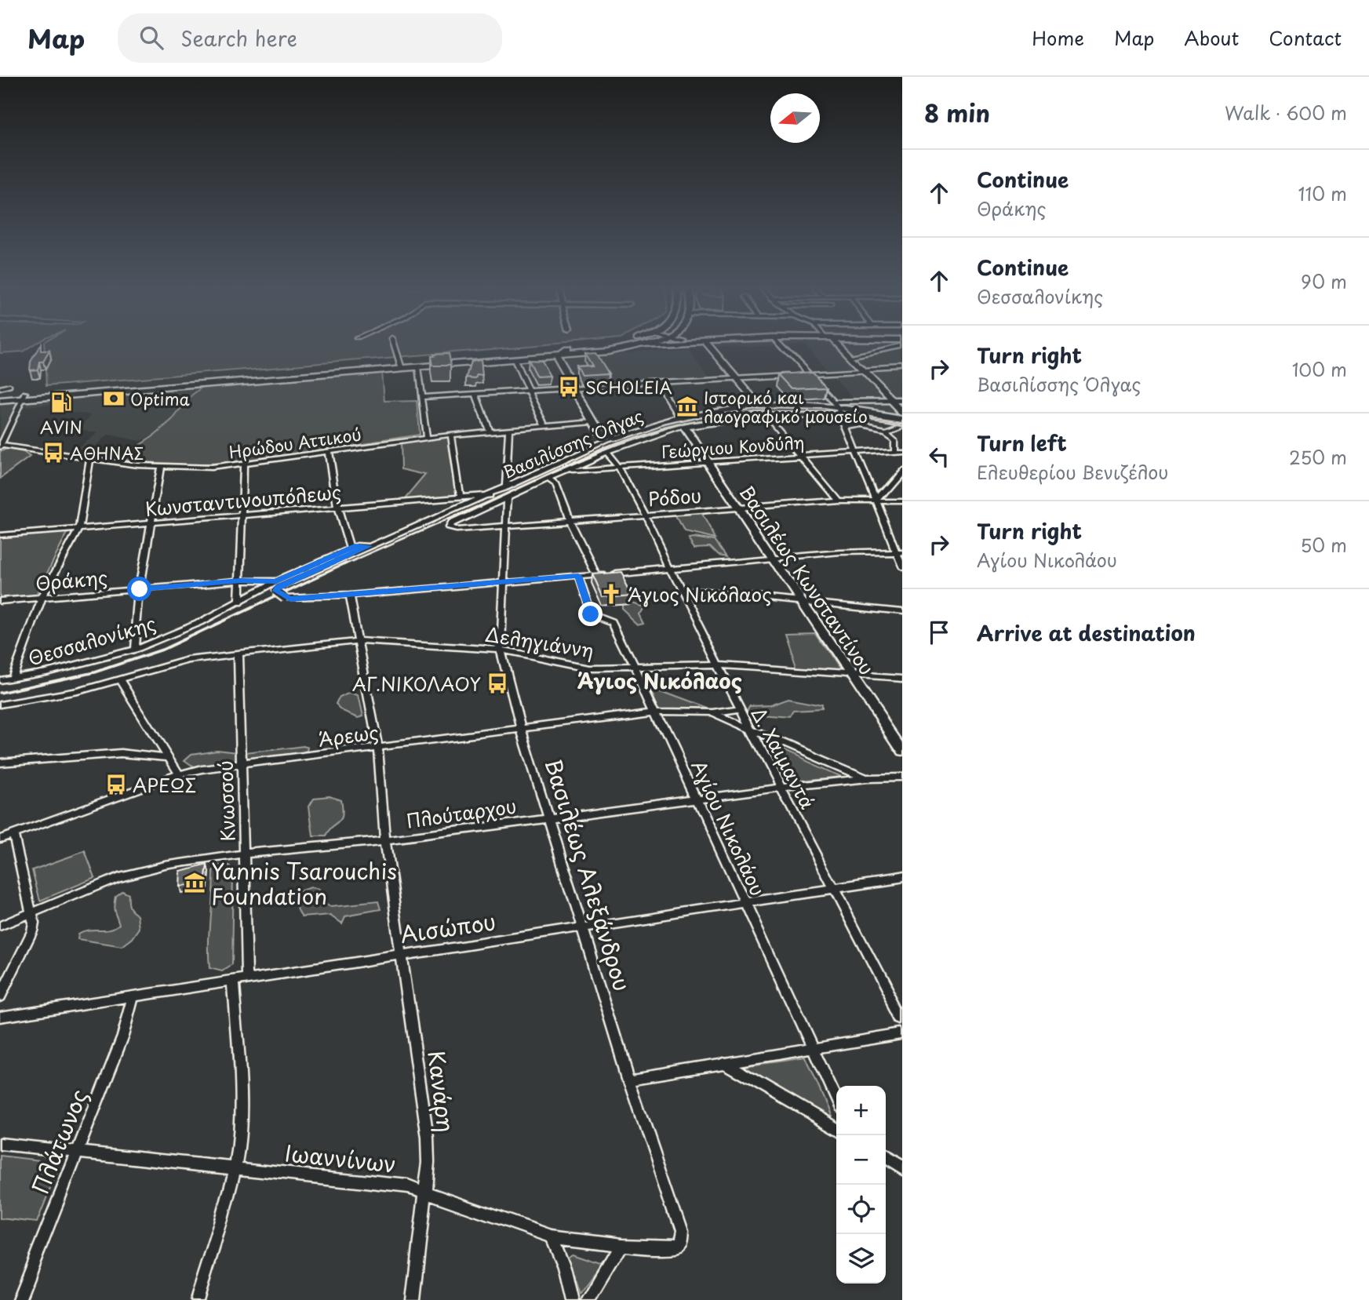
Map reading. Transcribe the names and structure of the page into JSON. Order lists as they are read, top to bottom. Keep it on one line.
{"streets":{"main road":["Βασιλίσσης Όλγας","Βασιλέως Κωνσταντίνου"],"street":["Ηρώδου Αττικού","Γεώργιου Κονδύλη","Ρόδου","Κωνσταντινουπόλεως","Θράκης","Θεσσαλονίκης","Δεληγιάννη","Άρεως","Δ. Χαιμαντά","Κνωσσού","Πλούταρχου","Αγίου Νικολάου","Βασιλέως Αλεξάνδρου","Αισώπου","Κανάρη","Πλάτωνος","Ιωαννίνων"]},"crossings":[["Βασιλίσσης Όλγας","Κωνσταντινουπόλεως"],["Βασιλίσσης Όλγας","Βασιλέως Κωνσταντίνου"],["Βασιλίσσης Όλγας","Θεσσαλονίκης"],["Βασιλίσσης Όλγας","Κανάρη"],["Γεώργιου Κονδύλη","Βασιλέως Κωνσταντίνου"],["Γεώργιου Κονδύλη","Δ. Χαιμαντά"],["Ρόδου","Βασιλέως Κωνσταντίνου"],["Ρόδου","Δ. Χαιμαντά"],["Ρόδου","Βασιλέως Αλεξάνδρου"],["Θράκης","Θεσσαλονίκης"],["Βασιλέως Κωνσταντίνου","Δεληγιάννη"],["Δεληγιάννη","Δ. Χαιμαντά"],["Δεληγιάννη","Κνωσσού"],["Δεληγιάννη","Αγίου Νικολάου"],["Δεληγιάννη","Βασιλέως Αλεξάνδρου"],["Δεληγιάννη","Κανάρη"],["Άρεως","Δ. Χαιμαντά"],["Άρεως","Κνωσσού"],["Άρεως","Πλούταρχου"],["Άρεως","Αγίου Νικολάου"],["Άρεως","Βασιλέως Αλεξάνδρου"],["Άρεως","Κανάρη"],["Δ. Χαιμαντά","Πλούταρχου"],["Δ. Χαιμαντά","Αισώπου"],["Κνωσσού","Πλούταρχου"],["Κνωσσού","Αισώπου"],["Πλούταρχου","Αγίου Νικολάου"],["Πλούταρχου","Βασιλέως Αλεξάνδρου"],["Πλούταρχου","Κανάρη"],["Αγίου Νικολάου","Αισώπου"],["Βασιλέως Αλεξάνδρου","Αισώπου"],["Βασιλέως Αλεξάνδρου","Ιωαννίνων"],["Αισώπου","Κανάρη"],["Αισώπου","Πλάτωνος"],["Κανάρη","Ιωαννίνων"],["Πλάτωνος","Ιωαννίνων"]],"districts":["Άγιος Νικόλαος"],"places":{"bus stop":["SCHOLEIA","ΑΘΗΝΑΣ","ΑΓ.ΝΙΚΟΛΑΟΥ","ΑΡΕΩΣ"],"bank":["Optima"],"fuel station":["AVIN"],"museum":["Ιστορικό και λαογραφικό μουσείο","Yannis Tsarouchis Foundation"],"church":["Άγιος Νικόλαος"]},"north":"left","page":{"header":"Map","search":"Search here","nav":["Home","Map","About","Contact"],"heading":["8 min","Walk · 600 m"],"list":[["Continue","Θράκης","110 m"],["Continue","Θεσσαλονίκης","90 m"],["Turn right","Βασιλίσσης Όλγας","100 m"],["Turn left","Ελευθερίου Βενιζέλου","250 m"],["Turn right","Αγίου Νικολάου","50 m"],"Arrive at destination"],"map_buttons":["+","−"]}}
